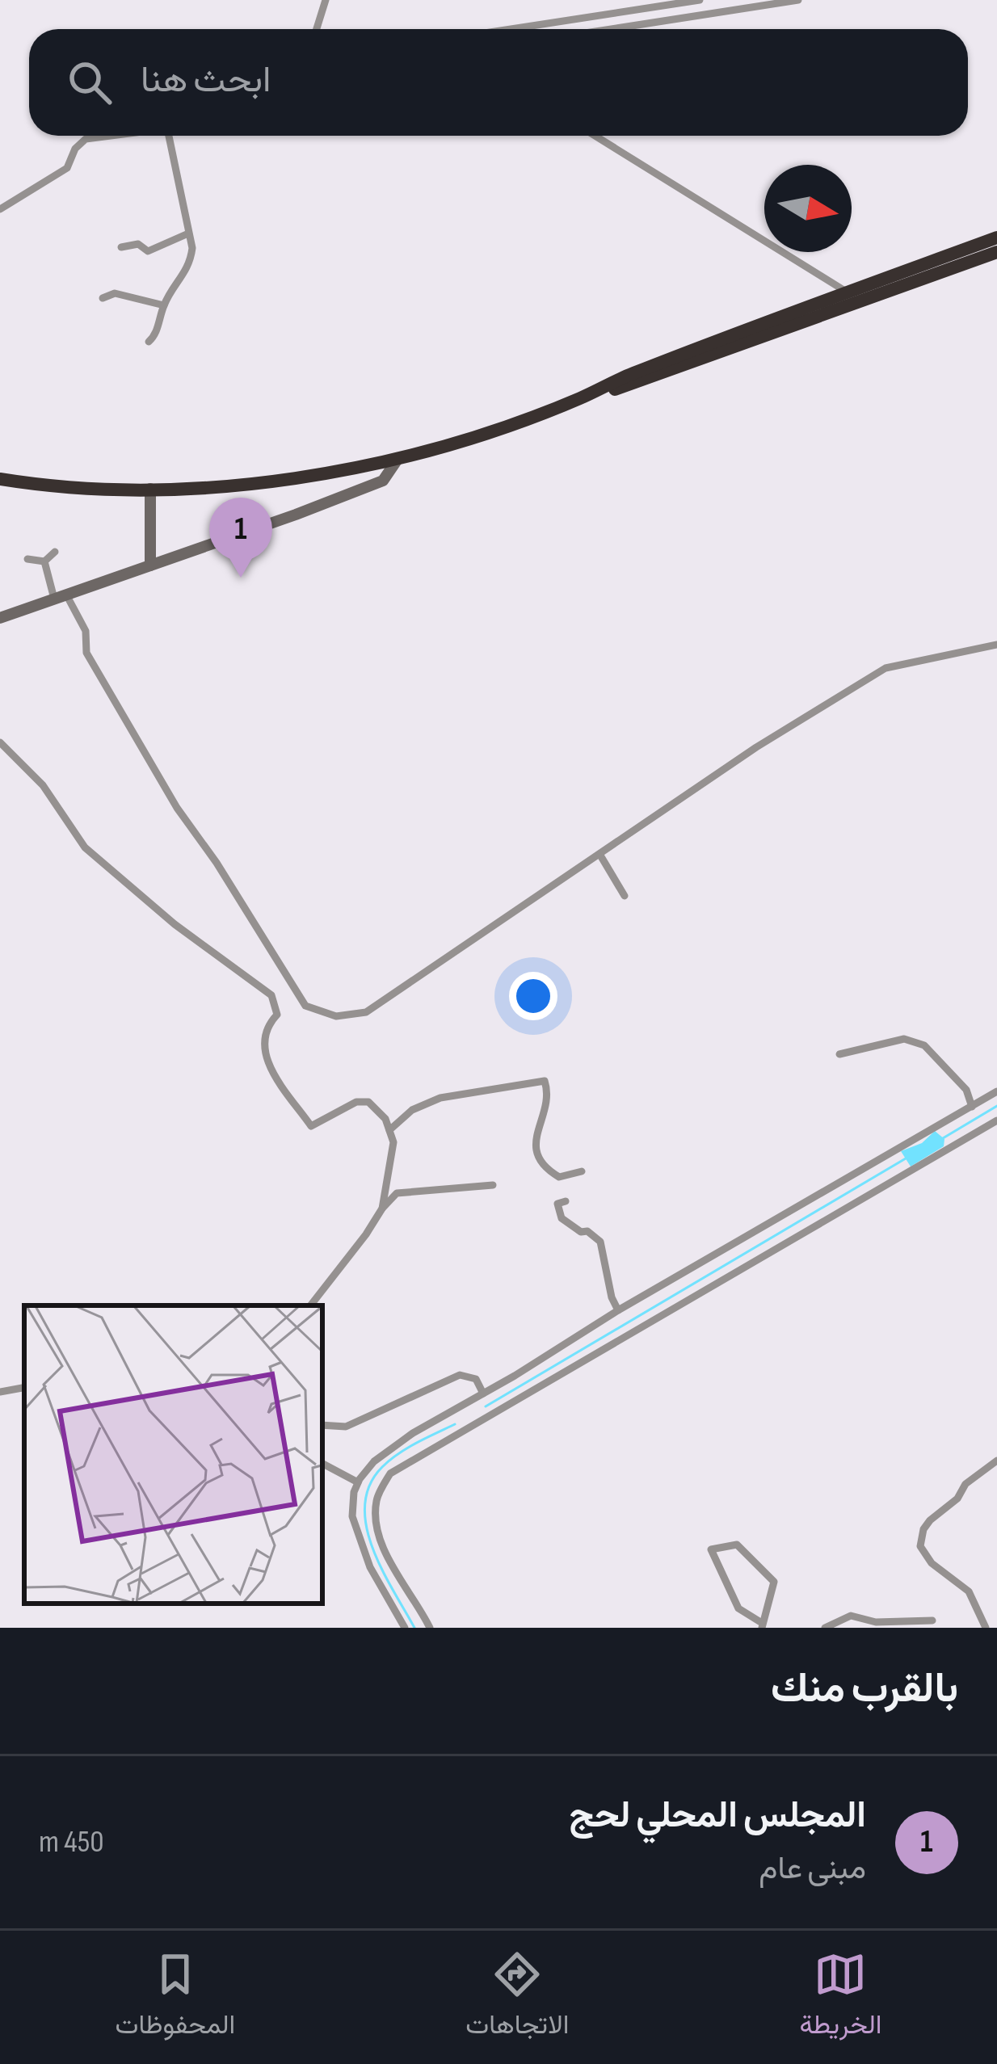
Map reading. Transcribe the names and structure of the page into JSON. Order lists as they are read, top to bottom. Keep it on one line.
{"north":"right","page":{"search":"ابحث هنا","pins":"1","heading":"بالقرب منك","list":[{"mark":"1","name":"المجلس المحلي لحج","note":"مبنى عام","value":"450 m"}],"nav":["الخريطة","الاتجاهات","المحفوظات"]}}
